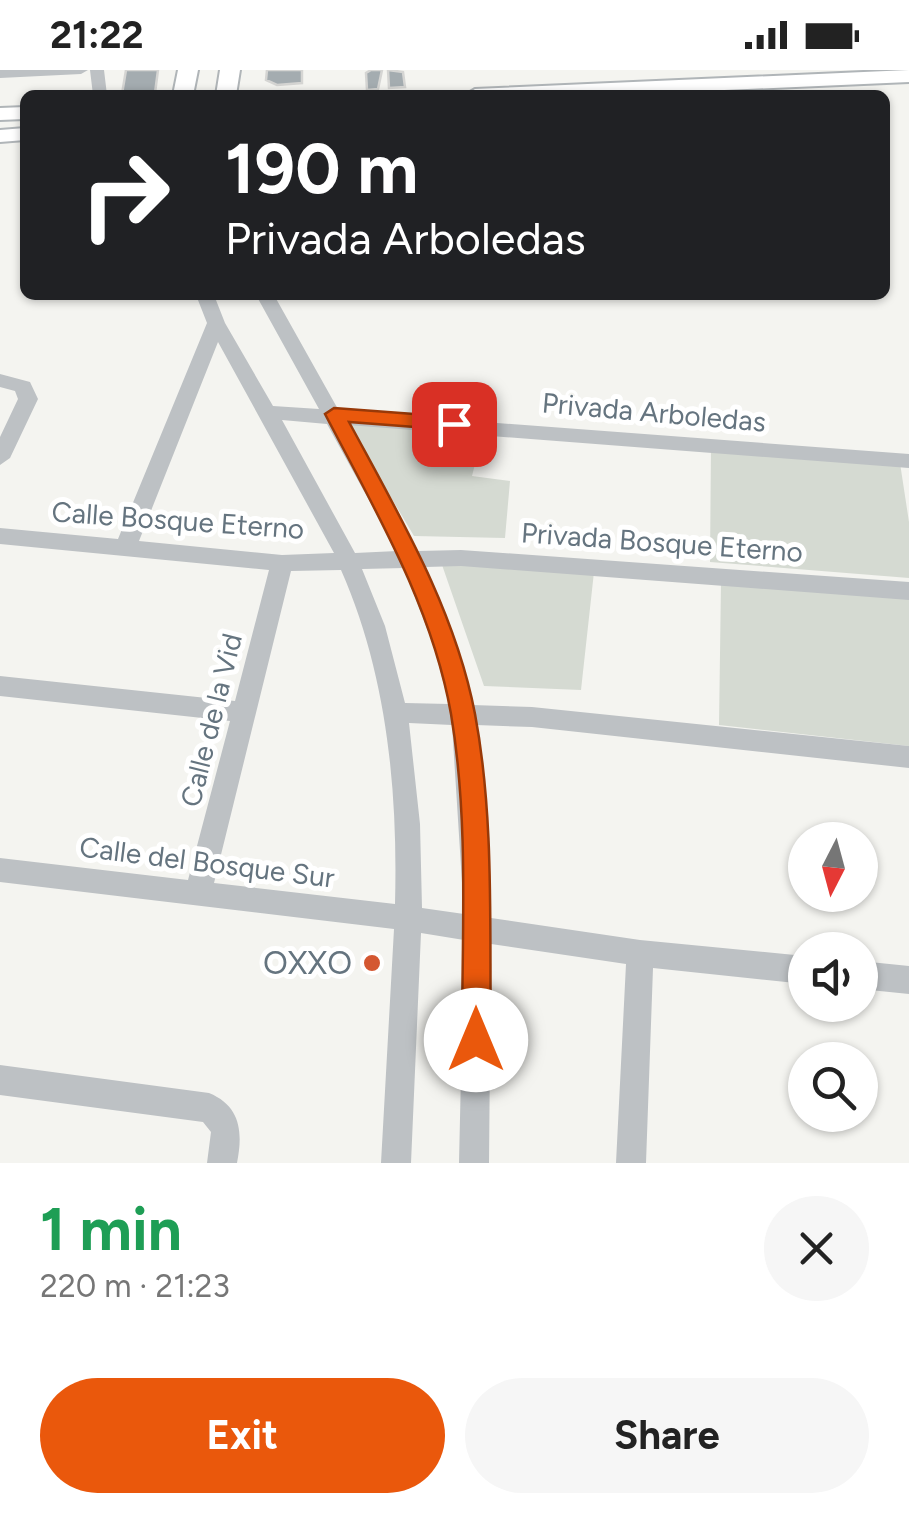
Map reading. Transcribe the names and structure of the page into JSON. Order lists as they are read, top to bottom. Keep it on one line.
{"streets":{"street":["Privada Arboledas","Calle Bosque Eterno","Privada Bosque Eterno","Calle de la Vid","Calle del Bosque Sur"]},"crossings":[["Calle Bosque Eterno","Privada Bosque Eterno"],["Calle Bosque Eterno","Calle de la Vid"],["Calle de la Vid","Calle del Bosque Sur"]],"places":["OXXO"],"north":"bottom","page":{"status":"21:22","turn":["190 m","Privada Arboledas"],"heading":["1 min","220 m · 21:23"],"buttons":["Exit","Share"]}}
